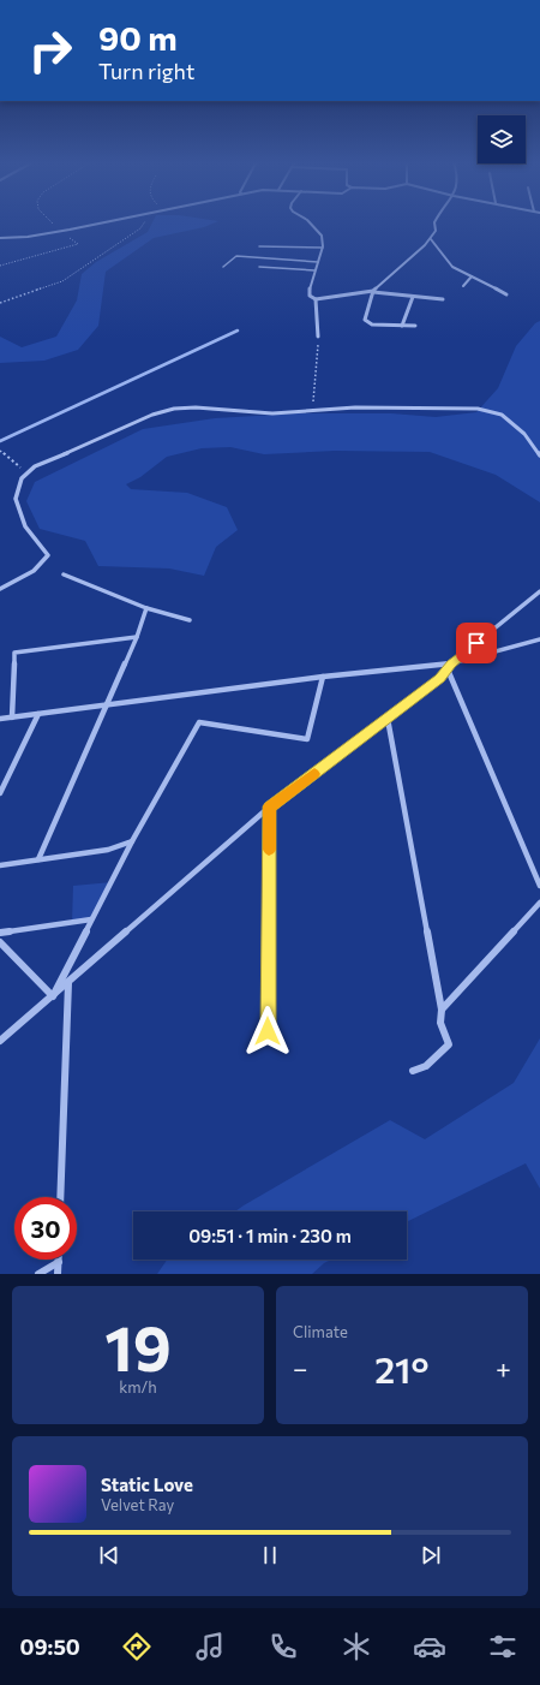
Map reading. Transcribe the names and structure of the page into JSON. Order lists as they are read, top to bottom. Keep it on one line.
{"page":{"turn":["90 m","Turn right"],"limit":"30","trip":"09:51 · 1 min · 230 m","tile":[["19","km/h"],"Climate"],"heat":["−","21°","+"],"song":["Static Love","Velvet Ray"],"tabs":"09:50"}}
